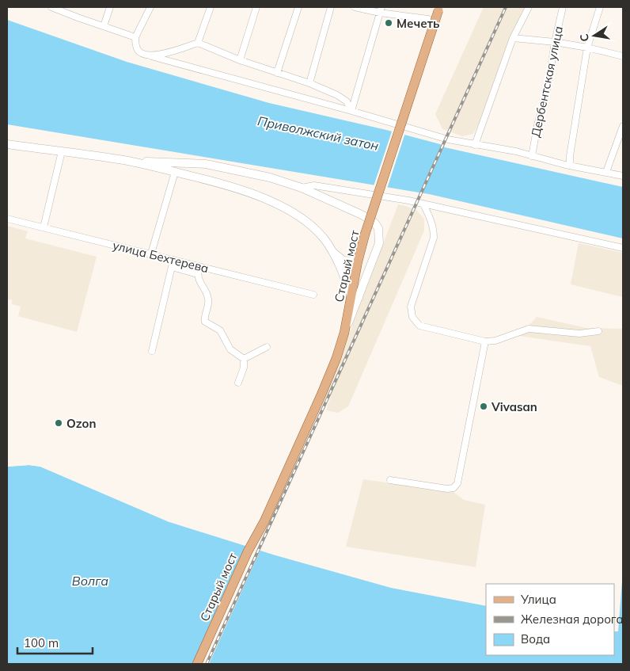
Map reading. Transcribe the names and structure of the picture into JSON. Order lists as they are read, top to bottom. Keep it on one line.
{"streets":{"main road":["Старый мост"],"street":["Дербентская улица","улица Бехтерева"]},"water":["Приволжский затон","Волга"],"places":["Мечеть","Vivasan","Ozon"],"legend":["Улица","Железная дорога","Вода"],"scale_bar":"100 m","north":"left"}
